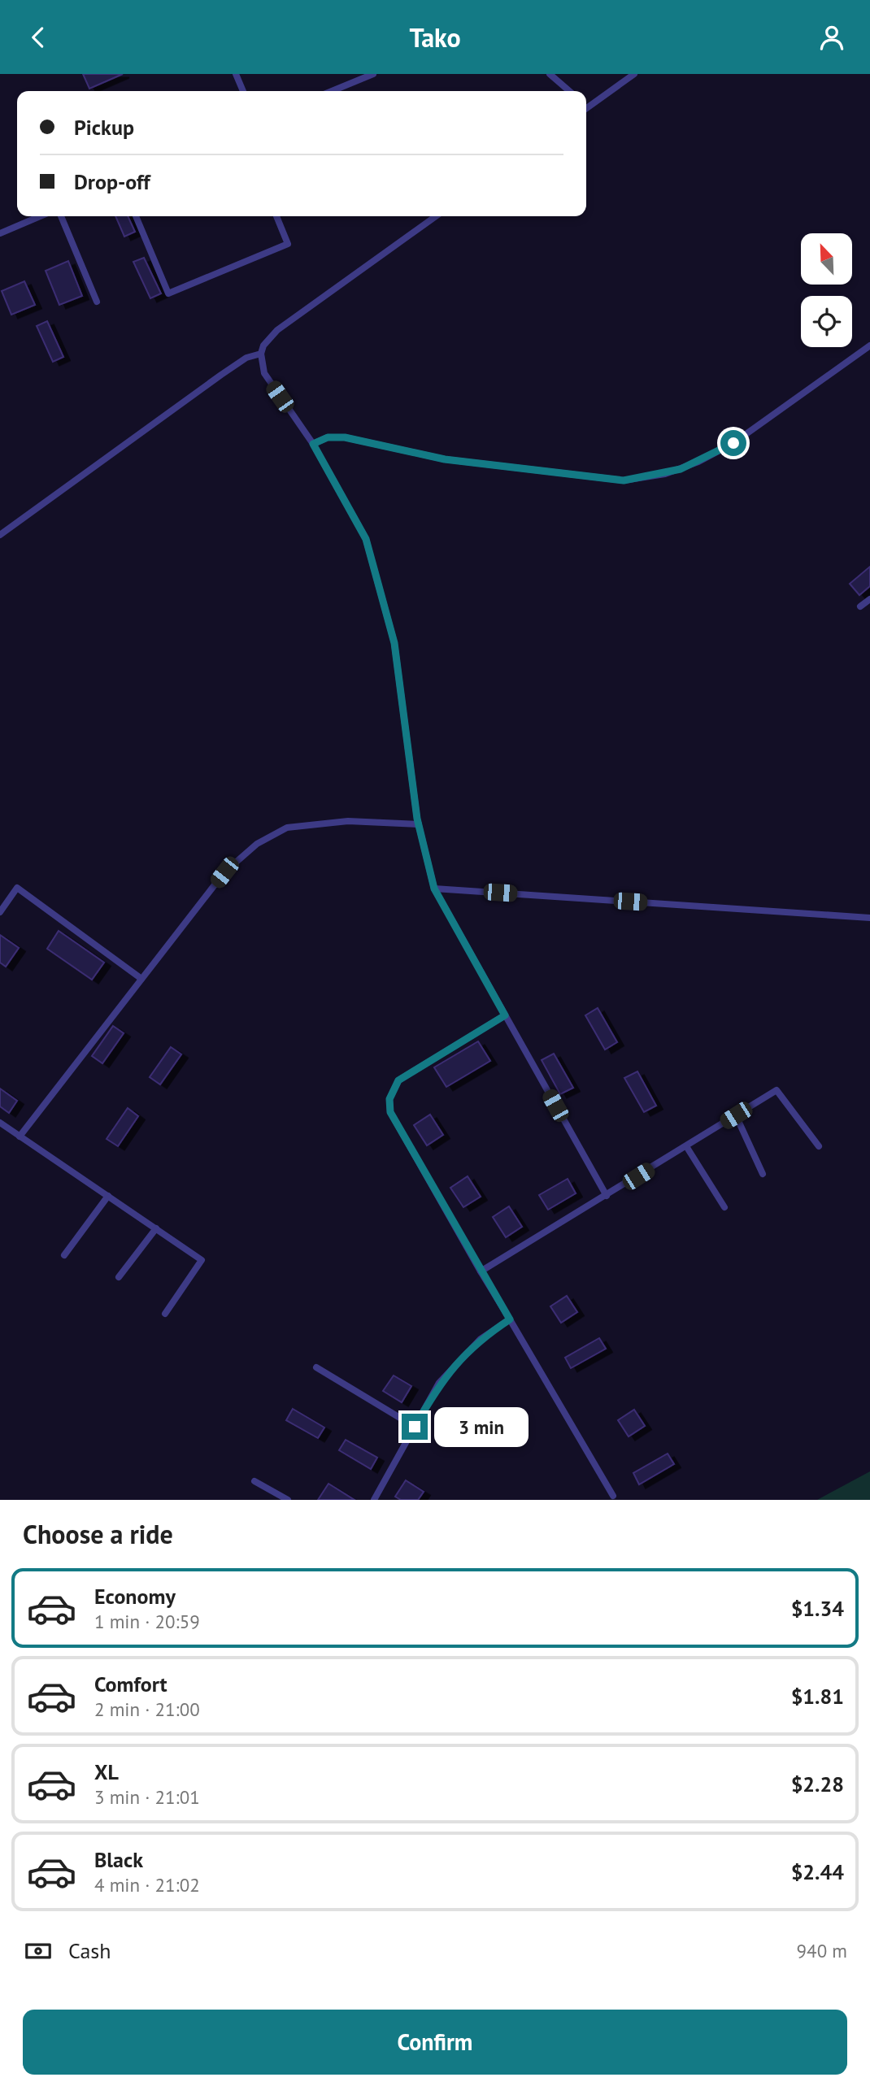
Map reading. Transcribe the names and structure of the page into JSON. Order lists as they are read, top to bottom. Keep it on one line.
{"north":"top left","page":{"header":"Tako","banner":["Pickup","Drop-off"],"bubble":"3 min","heading":"Choose a ride","list":[{"name":"Economy","note":"1 min · 20:59","value":"$1.34"},{"name":"Comfort","note":"2 min · 21:00","value":"$1.81"},{"name":"XL","note":"3 min · 21:01","value":"$2.28"},{"name":"Black","note":"4 min · 21:02","value":"$2.44"}],"pay":["Cash","940 m"],"buttons":"Confirm"}}
